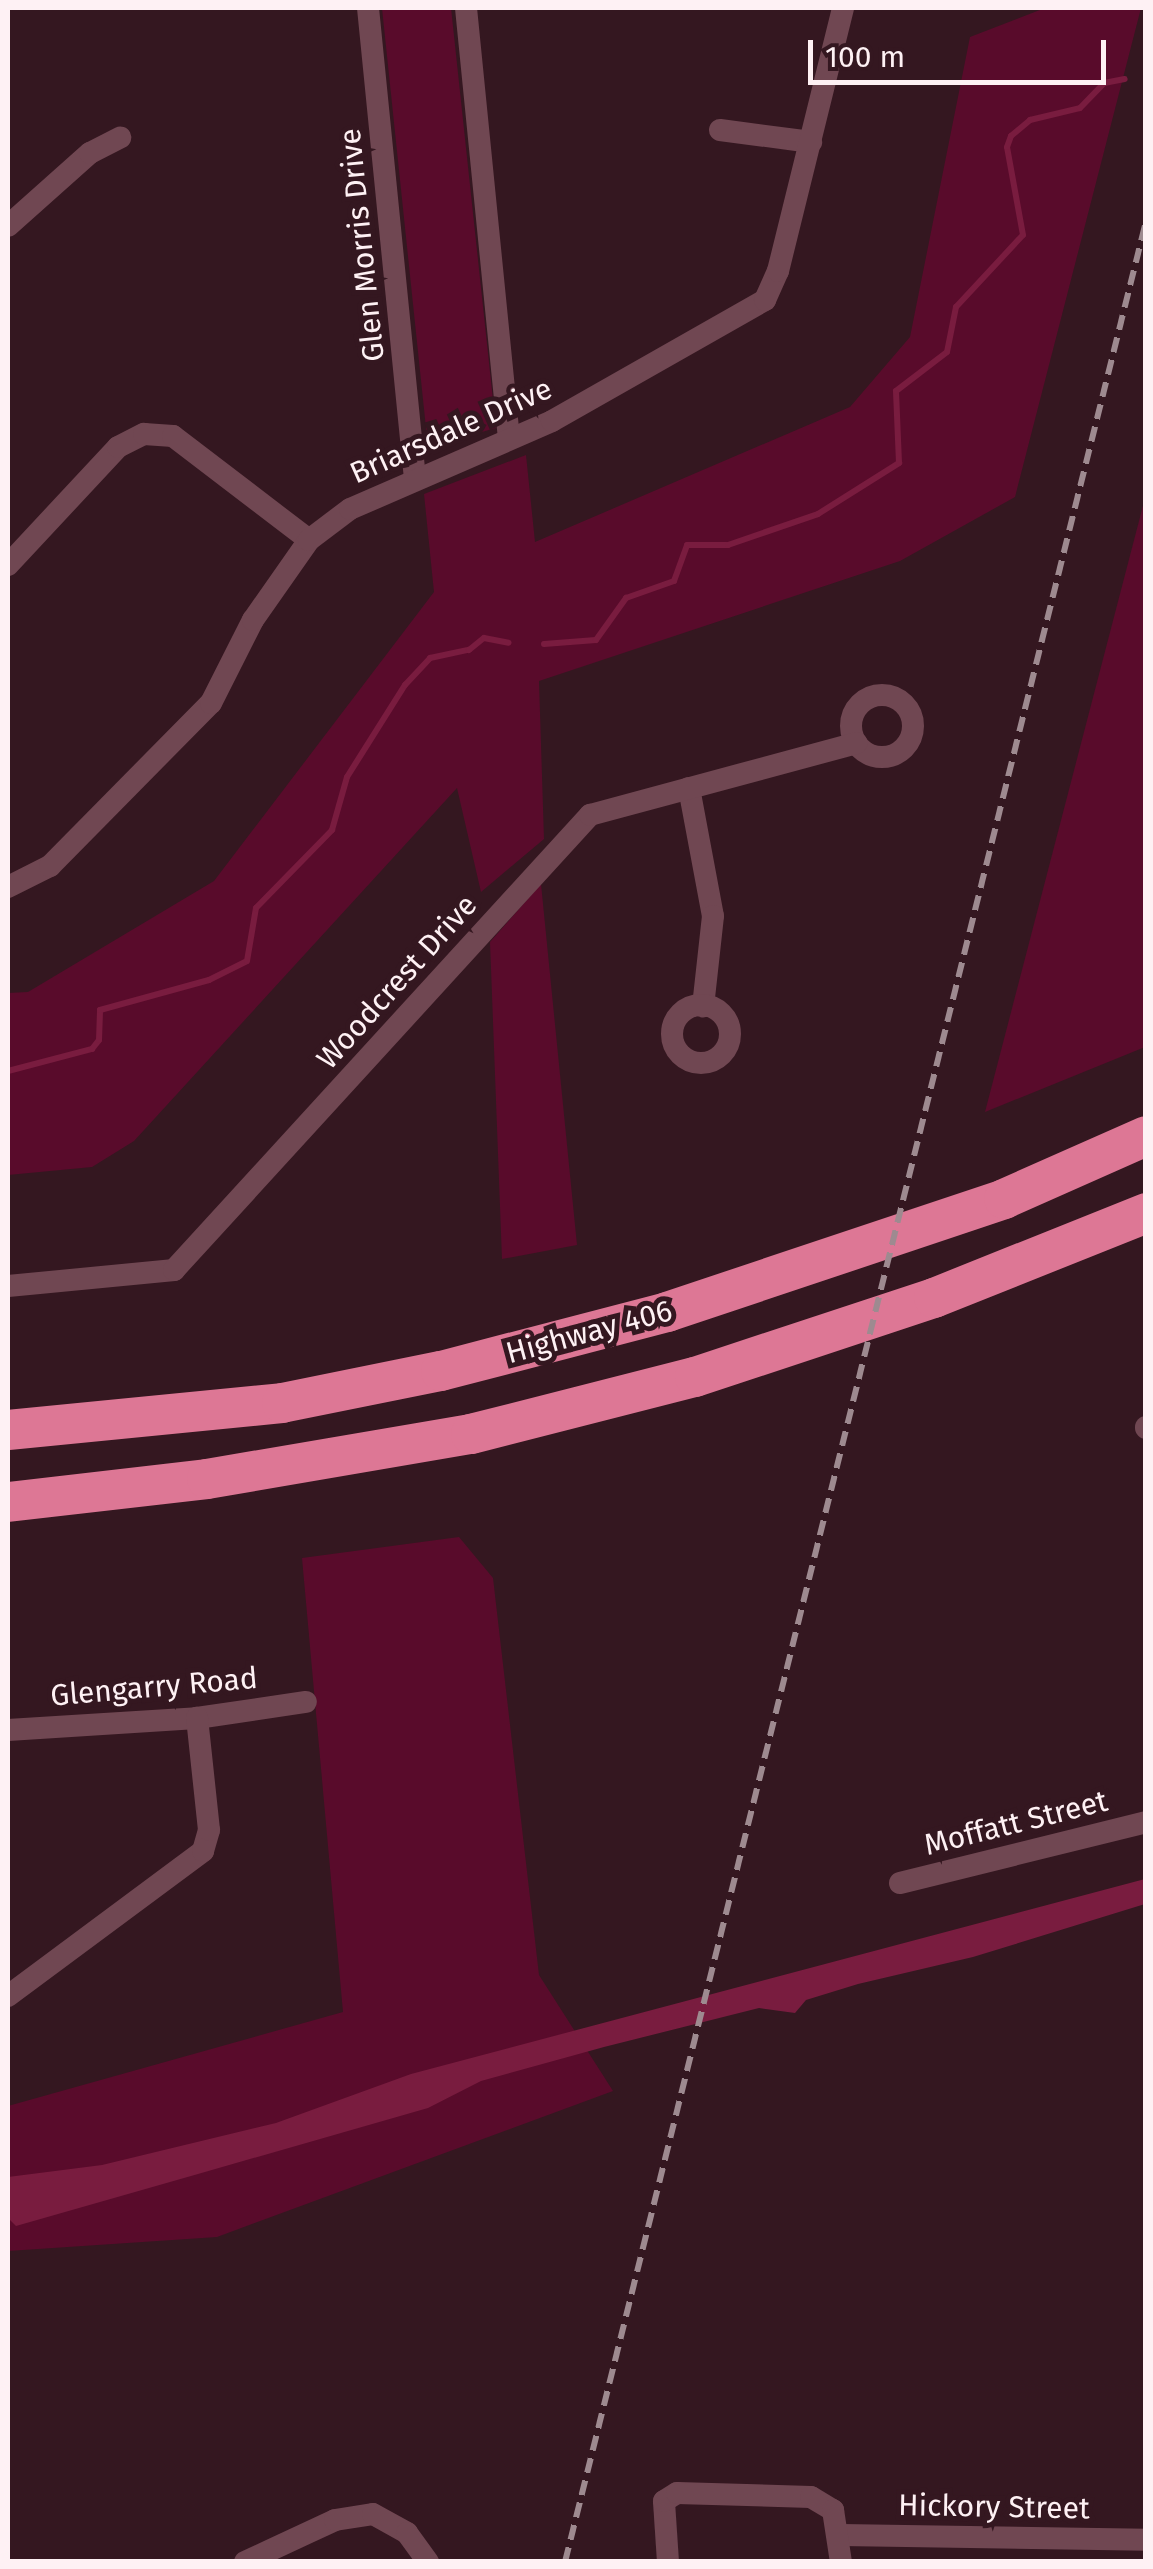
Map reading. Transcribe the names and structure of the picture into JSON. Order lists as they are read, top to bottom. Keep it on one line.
{"streets":{"highway":["Highway 406"],"street":["Glen Morris Drive","Briarsdale Drive","Woodcrest Drive","Glengarry Road","Moffatt Street","Hickory Street"]},"crossings":[["Glen Morris Drive","Briarsdale Drive"]],"scale_bar":"100 m"}
